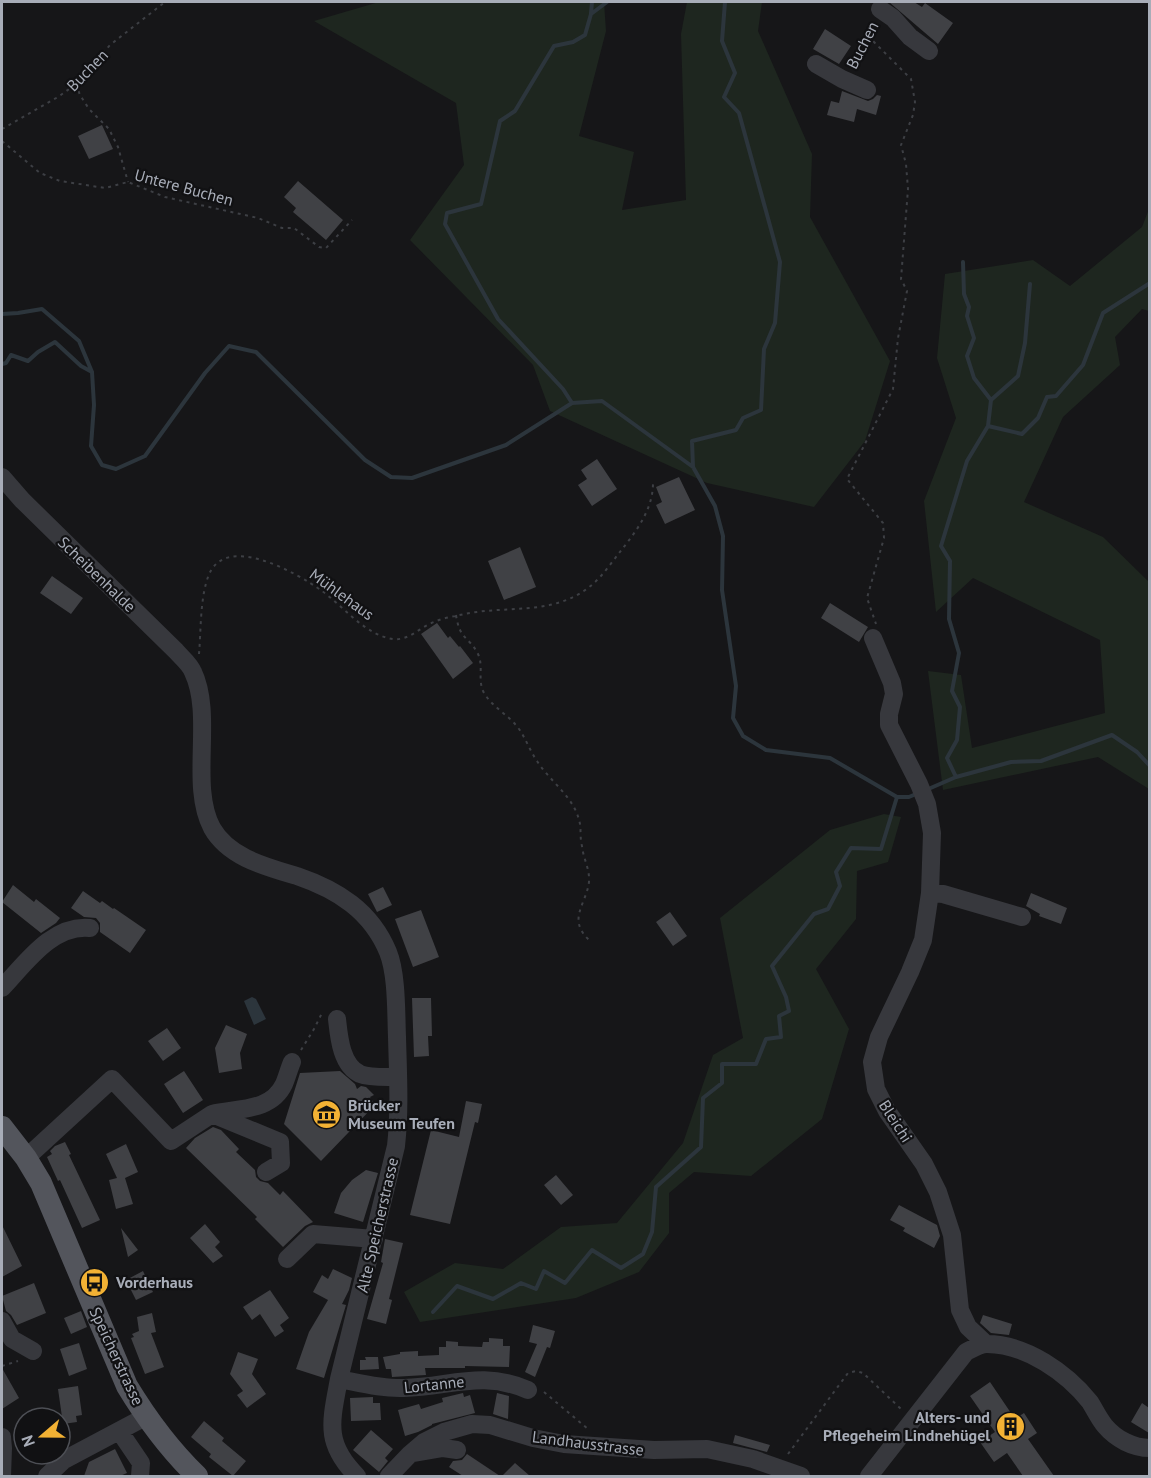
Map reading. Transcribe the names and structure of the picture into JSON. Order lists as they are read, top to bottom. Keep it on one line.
{"streets":{"main road":["Speicherstrasse"],"street":["Buchen","Scheibenhalde","Bleichi","Alte Speicherstrasse","Lortanne","Landhausstrasse"],"path":["Untere Buchen","Mühlehaus"]},"crossings":[["Scheibenhalde","Mühlehaus"],["Scheibenhalde","Alte Speicherstrasse"],["Mühlehaus","Alte Speicherstrasse"],["Alte Speicherstrasse","Lortanne"]],"places":{"museum":["Brücker Museum Teufen"],"bus stop":["Vorderhaus"],"building":["Alters- und Pflegeheim Lindnehügel"]},"north":"left"}
